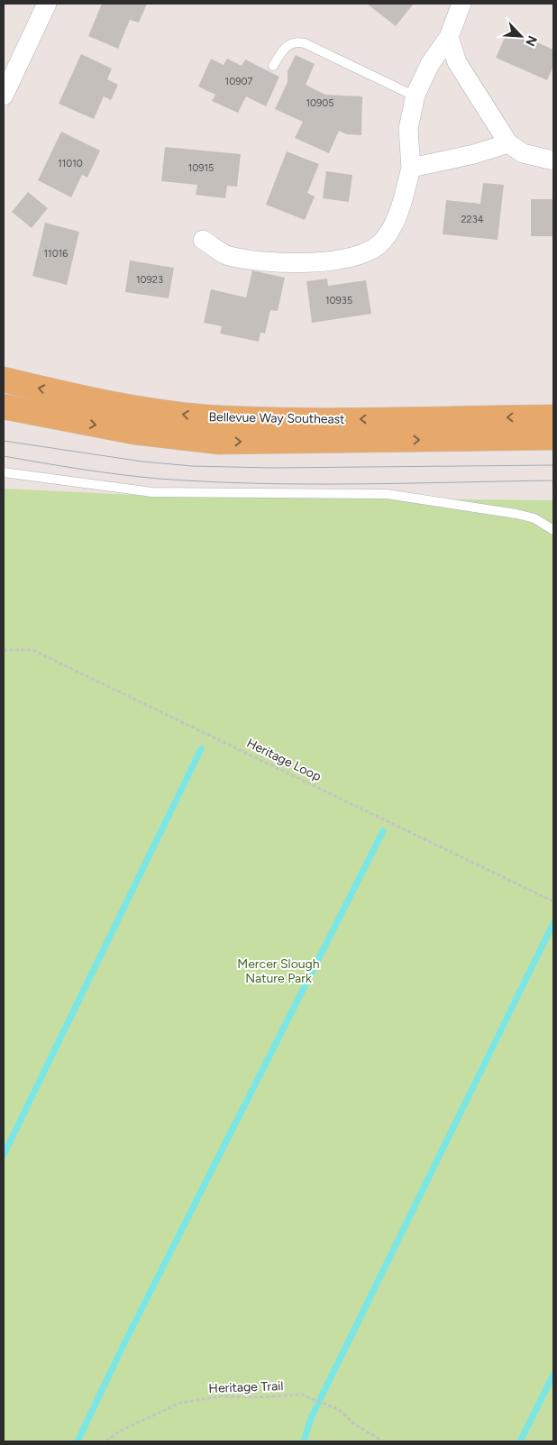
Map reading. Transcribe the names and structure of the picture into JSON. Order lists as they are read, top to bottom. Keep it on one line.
{"streets":{"main road":["Bellevue Way Southeast"],"path":["Heritage Loop","Heritage Trail"]},"parks":["Mercer Slough Nature Park"],"house_numbers":["10907","10905","11010","10915","2234","11016","10923","10935"],"north":"bottom right"}
